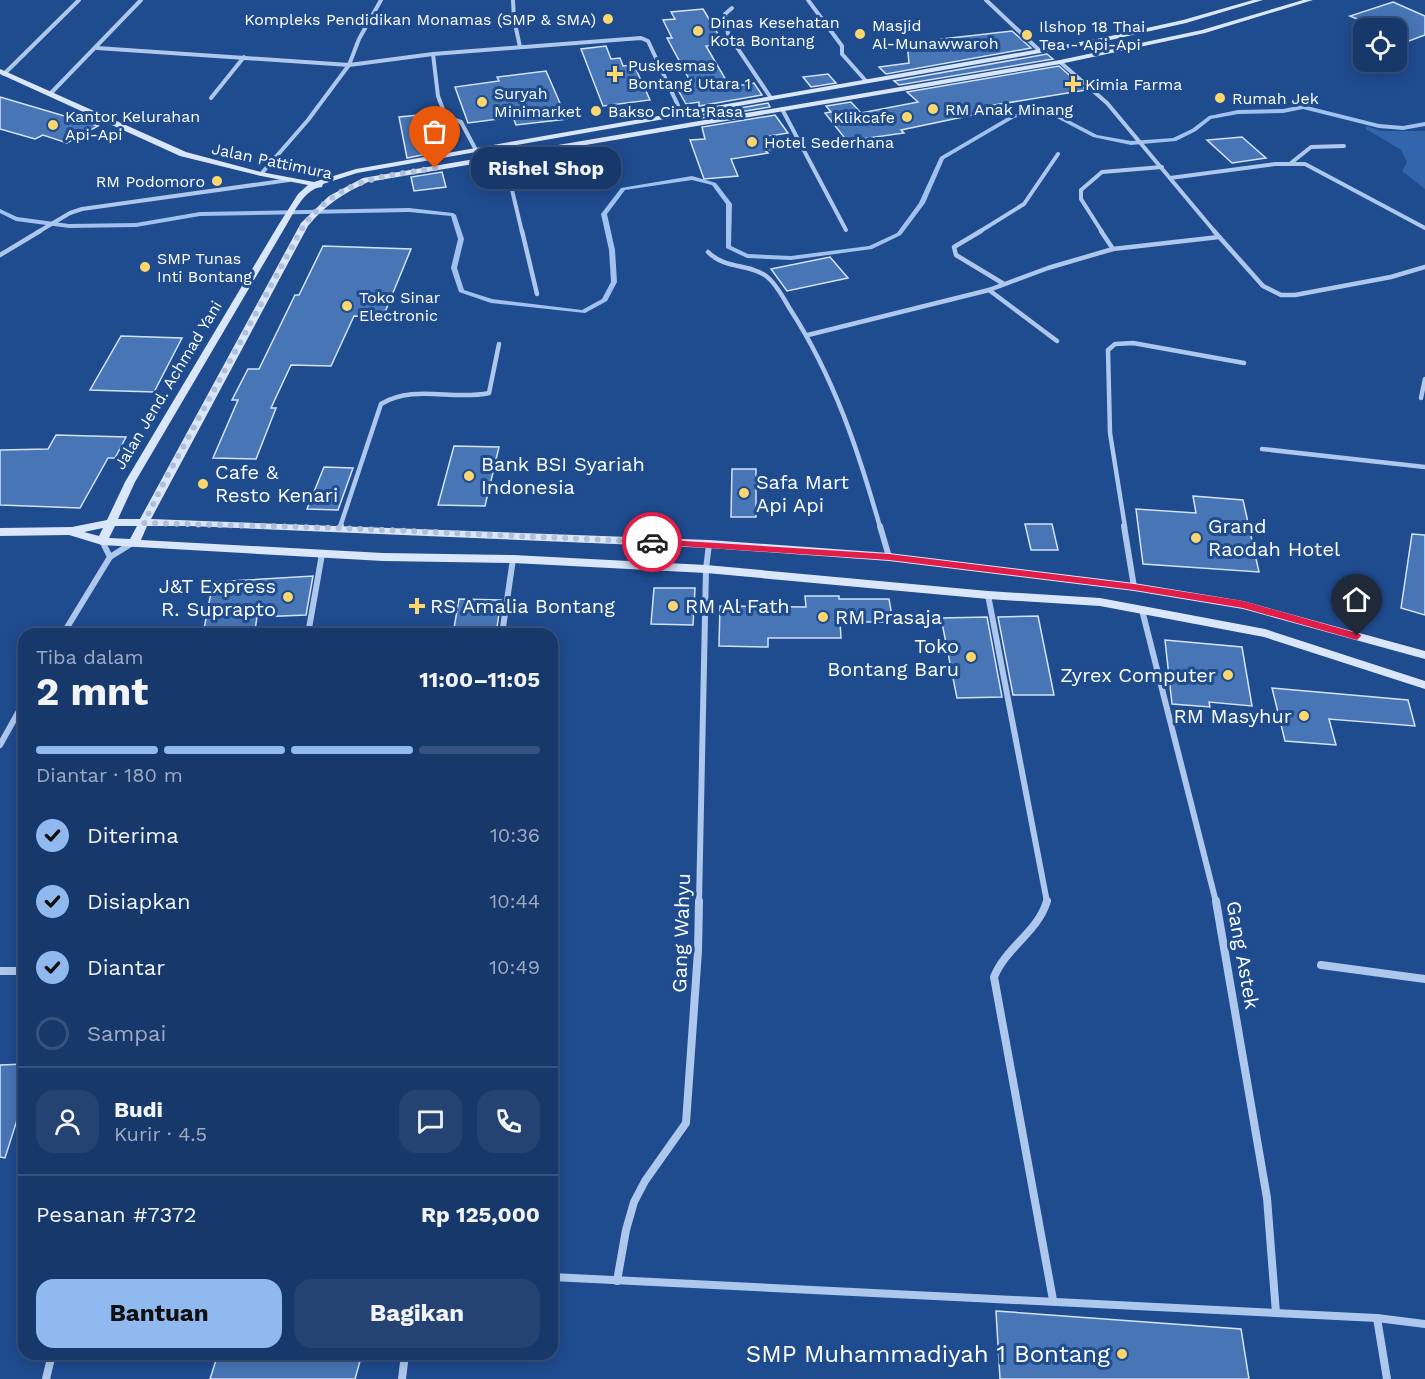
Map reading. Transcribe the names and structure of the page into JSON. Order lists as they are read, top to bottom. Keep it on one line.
{"streets":{"street":["Jalan Pattimura","Jalan Jend. Achmad Yani","Gang Wahyu","Gang Astek"]},"crossings":[["Jalan Pattimura","Jalan Jend. Achmad Yani"]],"places":{"other":["Kompleks Pendidikan Monamas (SMP & SMA)","Dinas Kesehatan Kota Bontang","Masjid Al-Munawwaroh","Ilshop 18 Thai Tea - Api-Api","Rumah Jek","Suryah Minimarket","RM Anak Minang","Bakso Cinta Rasa","Klikcafe","Kantor Kelurahan Api-Api","Hotel Sederhana","Rishel Shop","RM Podomoro","SMP Tunas Inti Bontang","Toko Sinar Electronic","Bank BSI Syariah Indonesia","Cafe & Resto Kenari","Safa Mart Api Api","Grand Raodah Hotel","J&T Express R. Suprapto","RM Al Fath","RM Prasaja","Toko Bontang Baru","Zyrex Computer","RM Masyhur","SMP Muhammadiyah 1 Bontang"],"health":["Puskesmas Bontang Utara 1","Kimia Farma","RS Amalia Bontang"]},"page":{"bubble":"Rishel Shop","heading":["2 mnt","Tiba dalam","11:00–11:05"],"panel":["Budi","Kurir · 4.5","Pesanan #7372","Rp 125,000"],"bar":"Diantar · 180 m","list":[["Diterima","10:36"],["Disiapkan","10:44"],["Diantar","10:49"],"Sampai"],"buttons":["Bantuan","Bagikan"]}}
